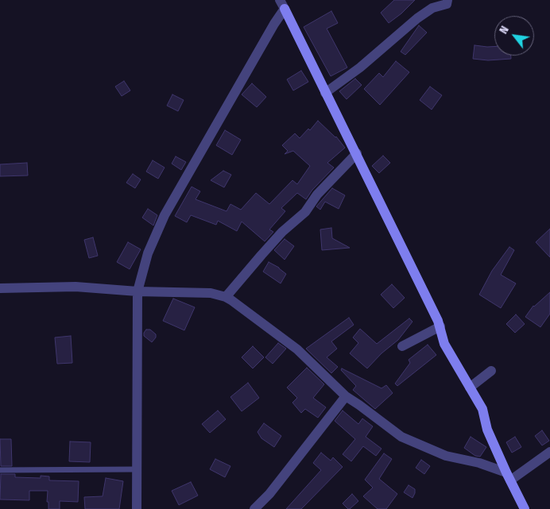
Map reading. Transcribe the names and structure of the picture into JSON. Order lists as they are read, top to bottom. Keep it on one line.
{"north":"top left"}
